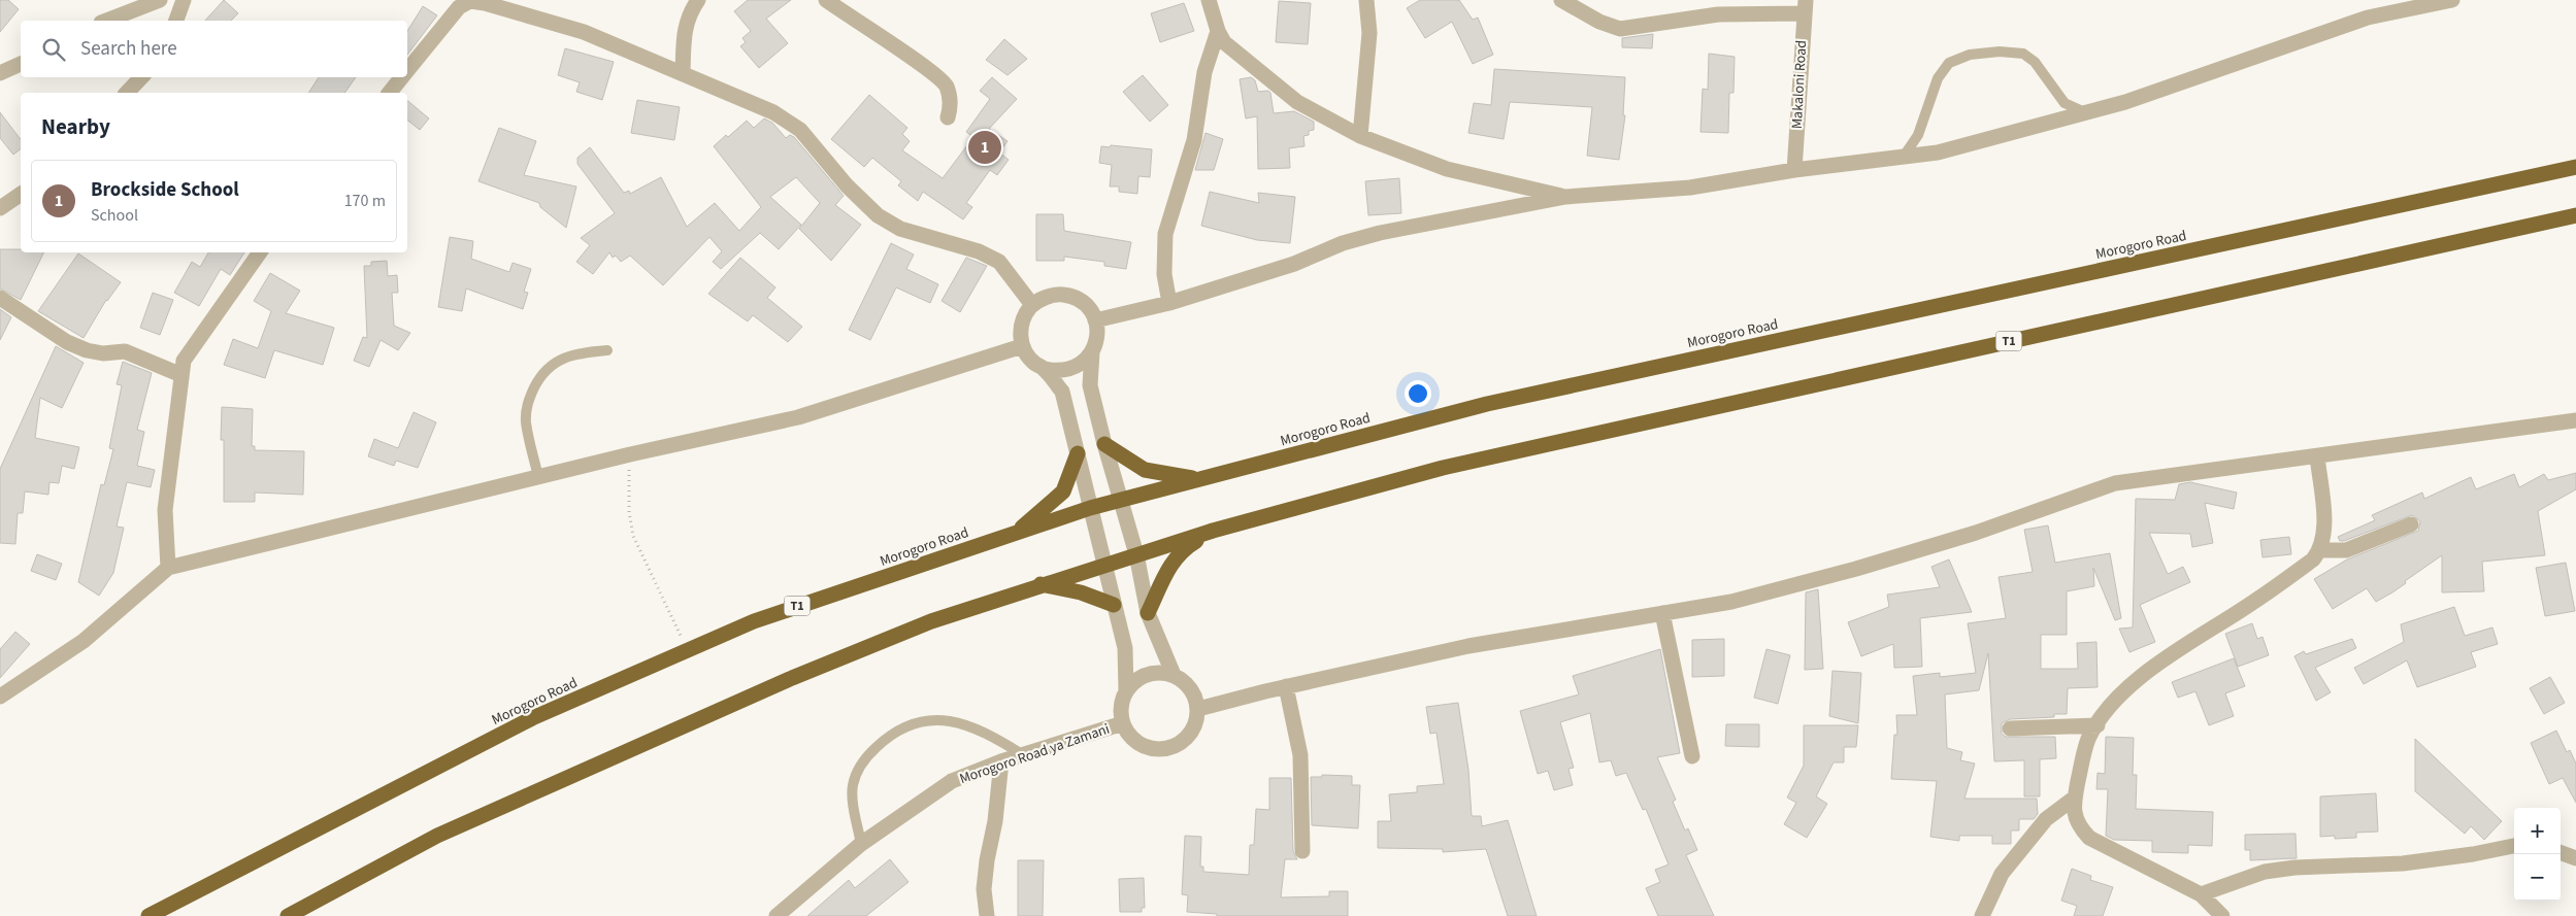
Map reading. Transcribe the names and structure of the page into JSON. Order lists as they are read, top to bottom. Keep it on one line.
{"streets":{"highway":["Morogoro Road","T1"],"street":["Makaloni Road","Morogoro Road ya Zamani"]},"page":{"search":"Search here","heading":"Nearby","pins":"1","list":[{"mark":"1","name":"Brockside School","note":"School","value":"170 m"}],"map_buttons":["+","−"]}}
